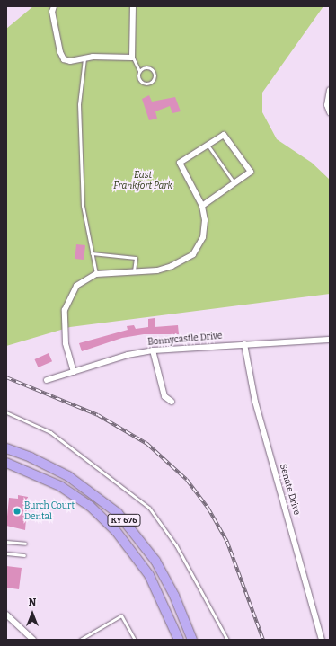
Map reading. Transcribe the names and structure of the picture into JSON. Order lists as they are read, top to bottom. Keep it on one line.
{"streets":{"main road":["KY 676"],"street":["Bonnycastle Drive","Senate Drive"]},"crossings":[["Bonnycastle Drive","Senate Drive"]],"parks":["East Frankfort Park"],"places":["Burch Court Dental"],"north":"top"}
